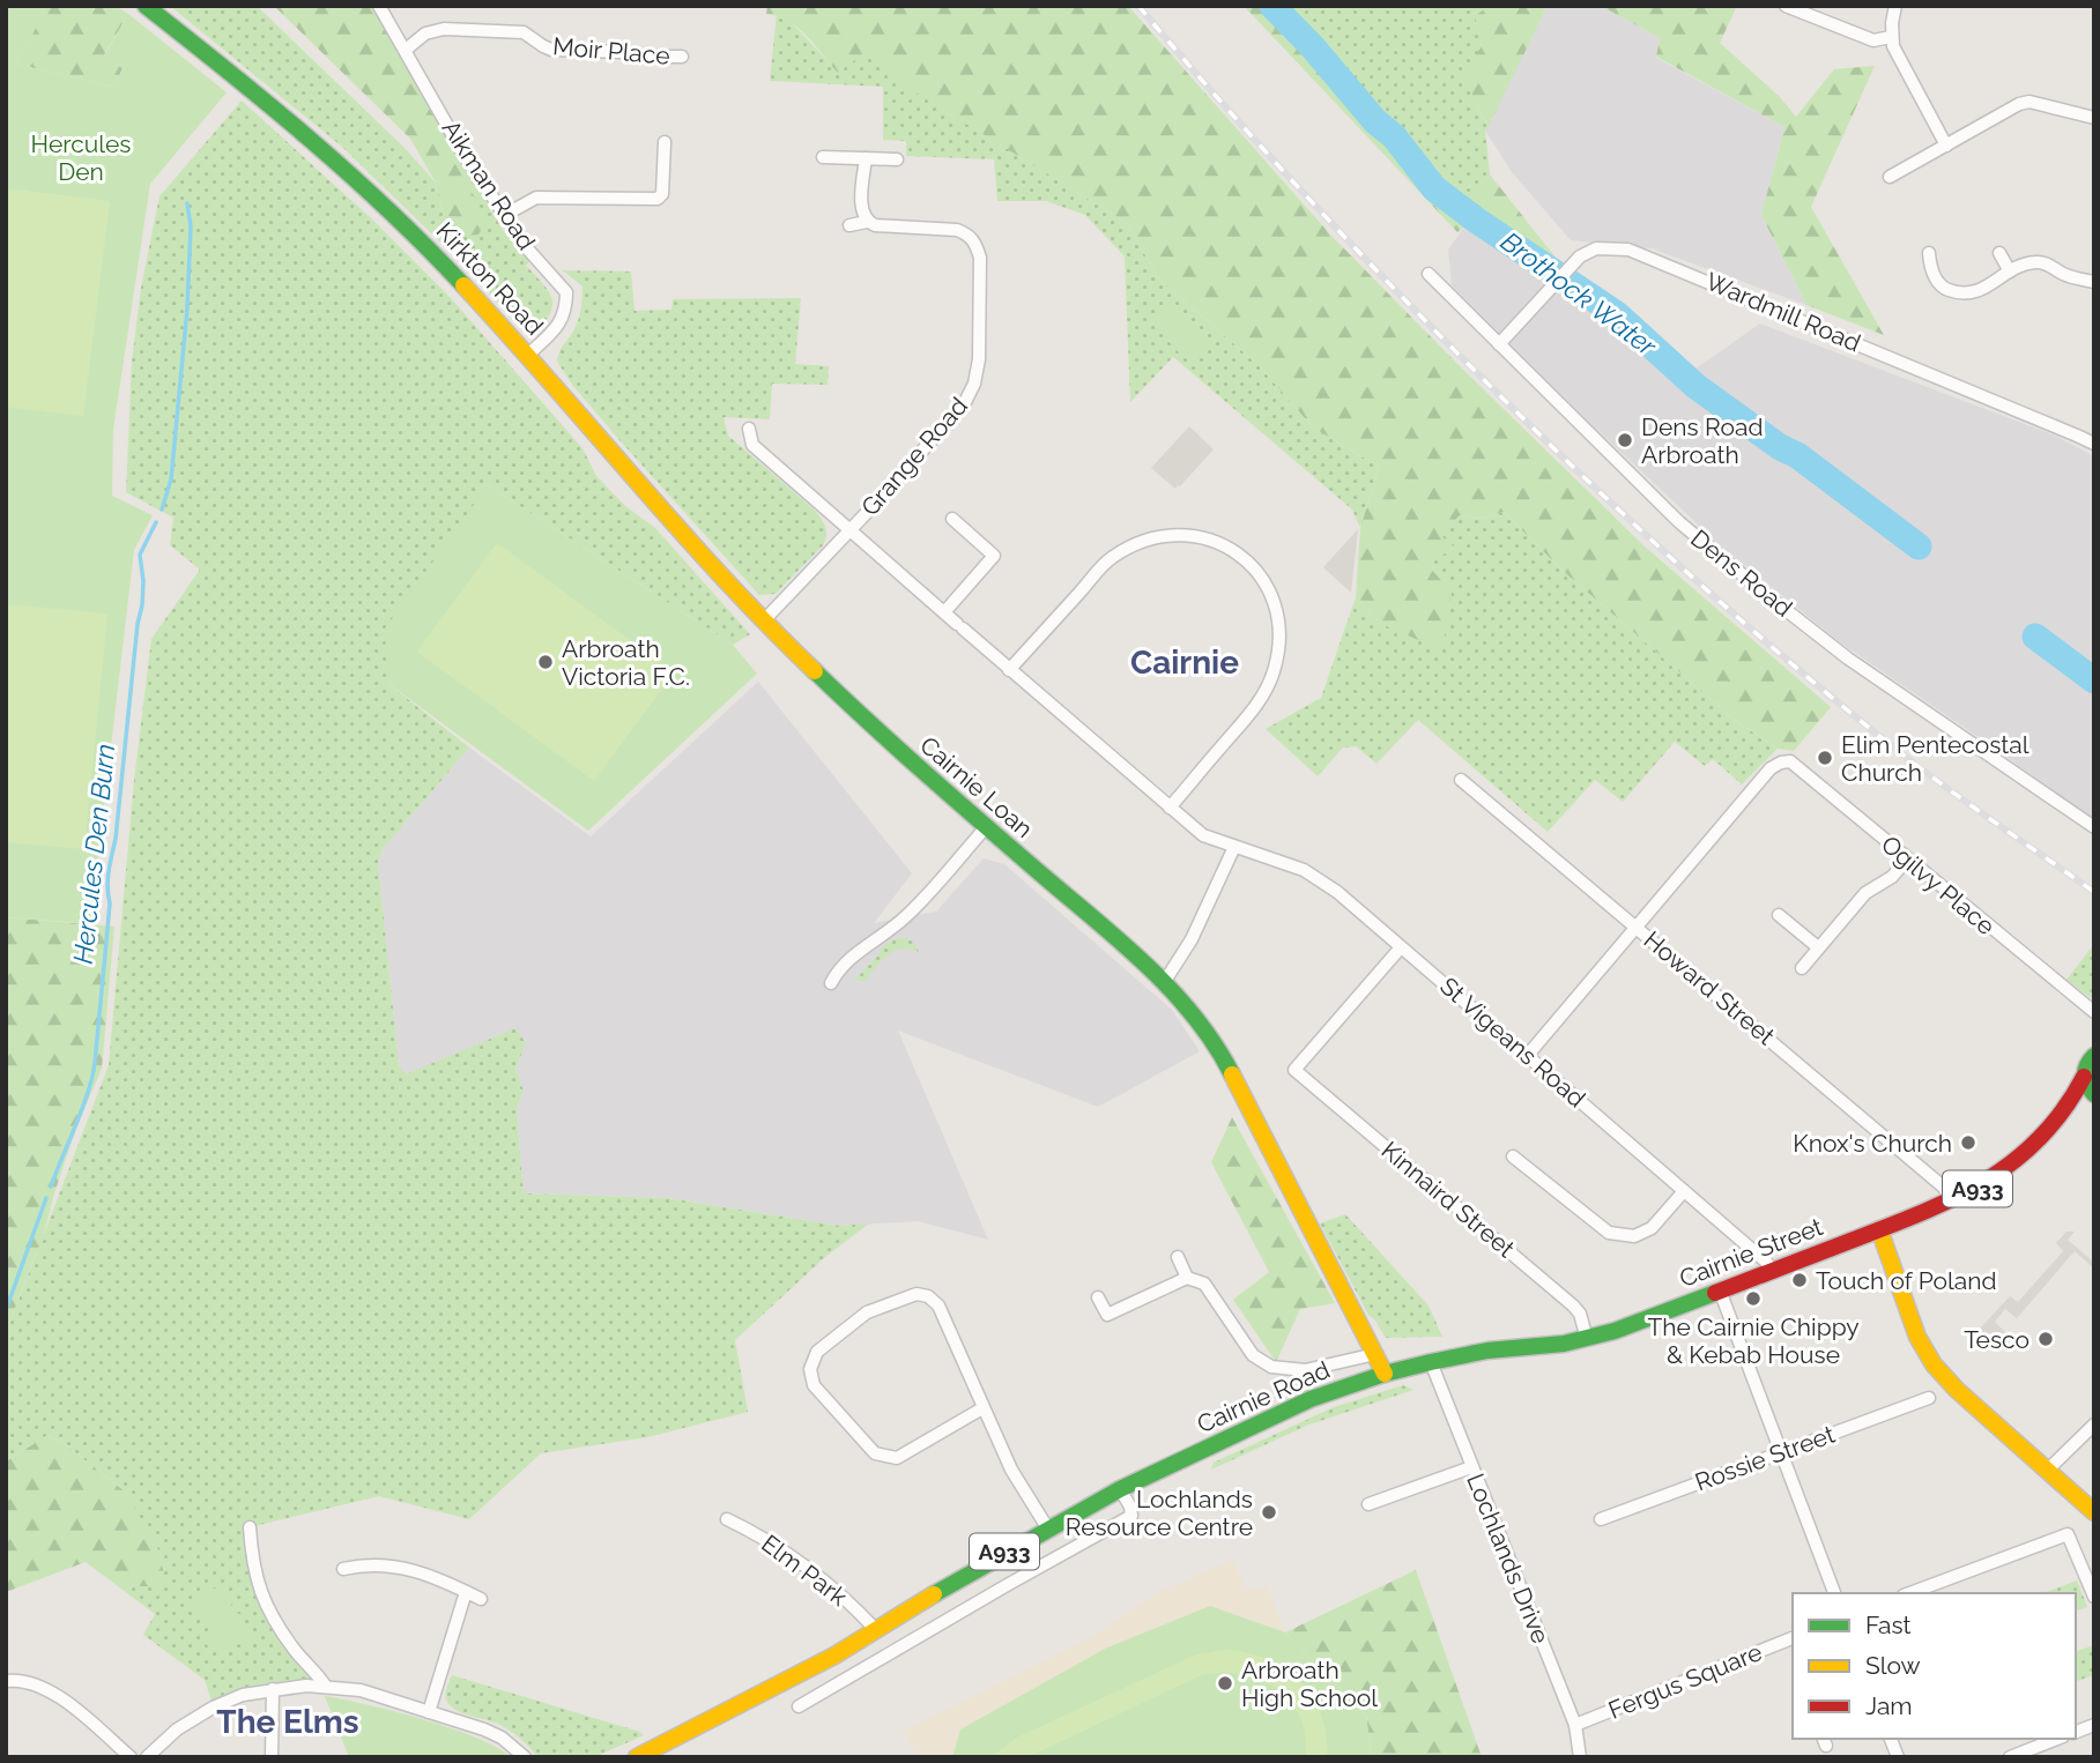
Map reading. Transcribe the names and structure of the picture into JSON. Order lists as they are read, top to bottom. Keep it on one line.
{"streets":{"main road":["Kirkton Road","Cairnie Loan","A933","Cairnie Street","Cairnie Road"],"street":["Moir Place","Aikman Road","Wardmill Road","Grange Road","Dens Road","Ogilvy Place","Howard Street","St Vigeans Road","Kinnaird Street","Rossie Street","Lochlands Drive","Elm Park","Fergus Square"]},"crossings":[["Moir Place","Aikman Road"],["Aikman Road","Kirkton Road"],["Kirkton Road","Grange Road"],["Kirkton Road","Cairnie Loan"],["Wardmill Road","Dens Road"],["Grange Road","Cairnie Loan"],["Cairnie Loan","Cairnie Road"],["Ogilvy Place","Howard Street"],["Howard Street","Cairnie Street"],["St Vigeans Road","Kinnaird Street"],["St Vigeans Road","Cairnie Street"],["A933","Cairnie Street"],["Kinnaird Street","Cairnie Street"],["Cairnie Street","Cairnie Road"],["Cairnie Street","Lochlands Drive"],["Cairnie Road","Lochlands Drive"],["Cairnie Road","Elm Park"],["Lochlands Drive","Fergus Square"]],"districts":["Cairnie","The Elms"],"water":["Brothock Water","Hercules Den Burn"],"parks":["Hercules Den"],"places":["Dens Road Arbroath","Arbroath Victoria F.C.","Elim Pentecostal Church","Knox's Church","Touch of Poland","The Cairnie Chippy & Kebab House","Tesco","Lochlands Resource Centre","Arbroath High School"],"legend":["Fast","Slow","Jam"]}
